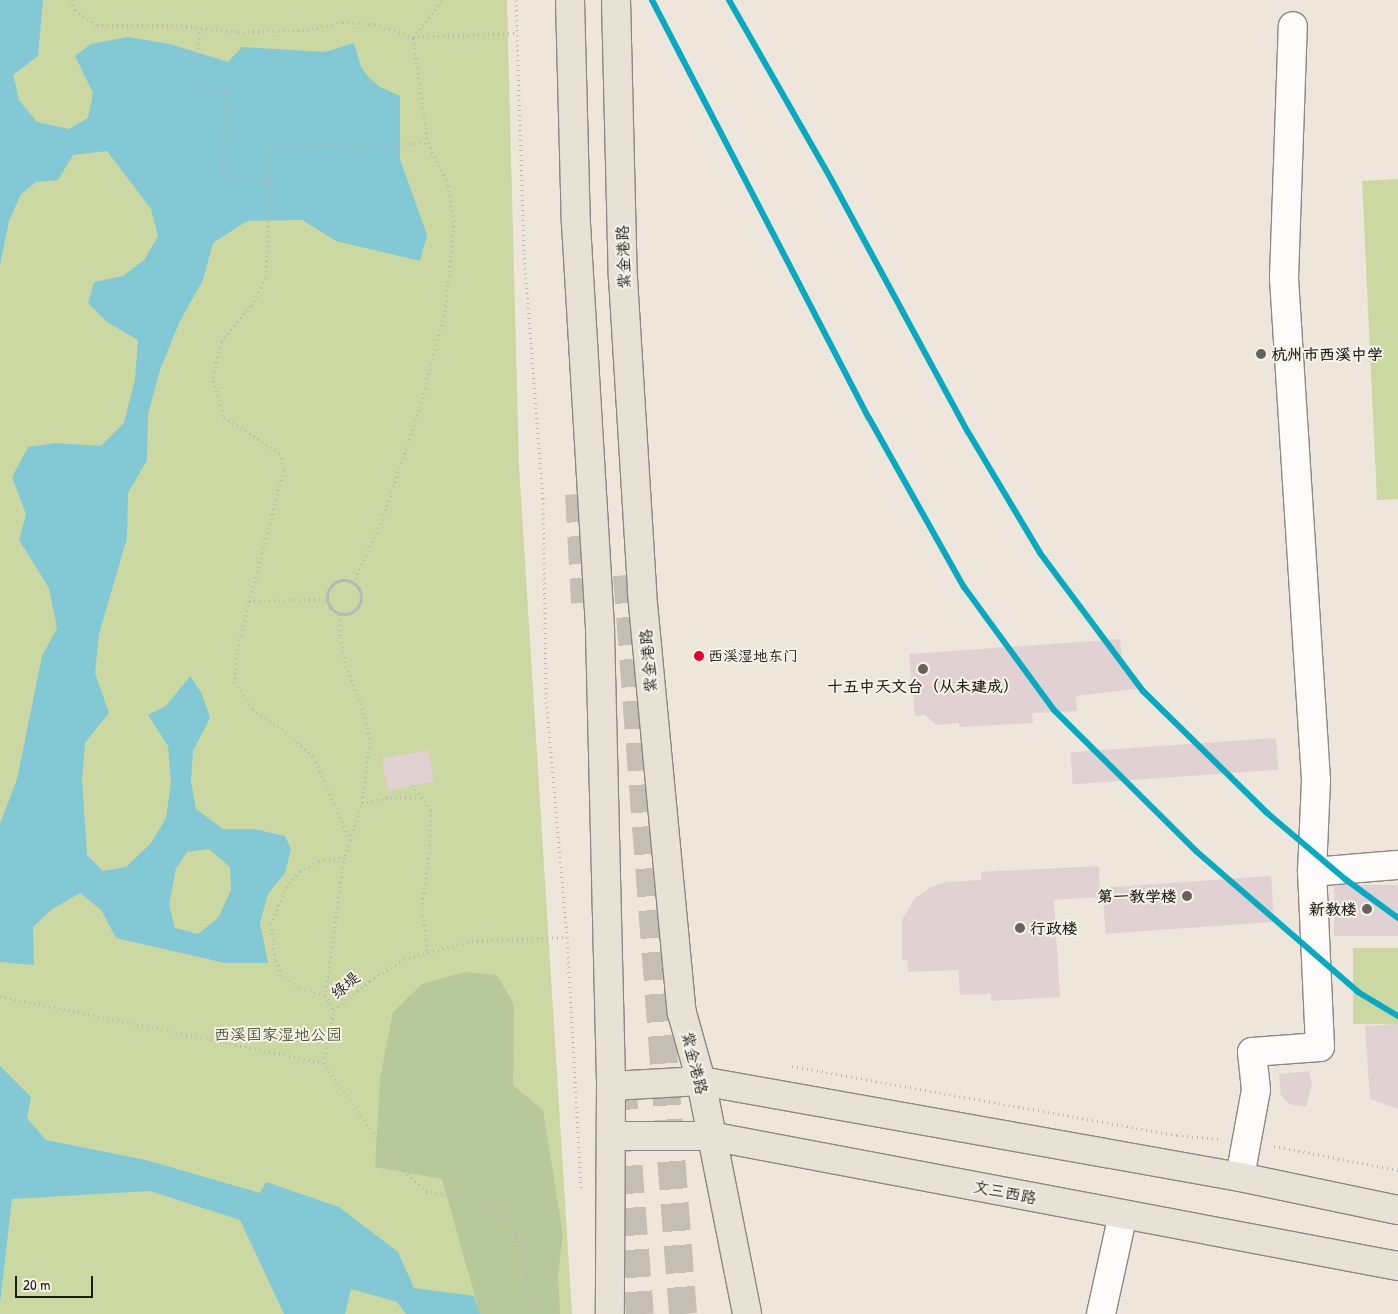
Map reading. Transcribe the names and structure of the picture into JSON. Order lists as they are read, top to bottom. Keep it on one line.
{"streets":{"main road":["紫金港路","文三西路"],"path":["绿堤"]},"crossings":[["紫金港路","文三西路"]],"parks":["西溪国家湿地公园"],"places":["杭州市西溪中学","西溪湿地东门","十五中天文台（从未建成）","第一教学楼","新教楼","行政楼"],"scale_bar":"20 m"}
